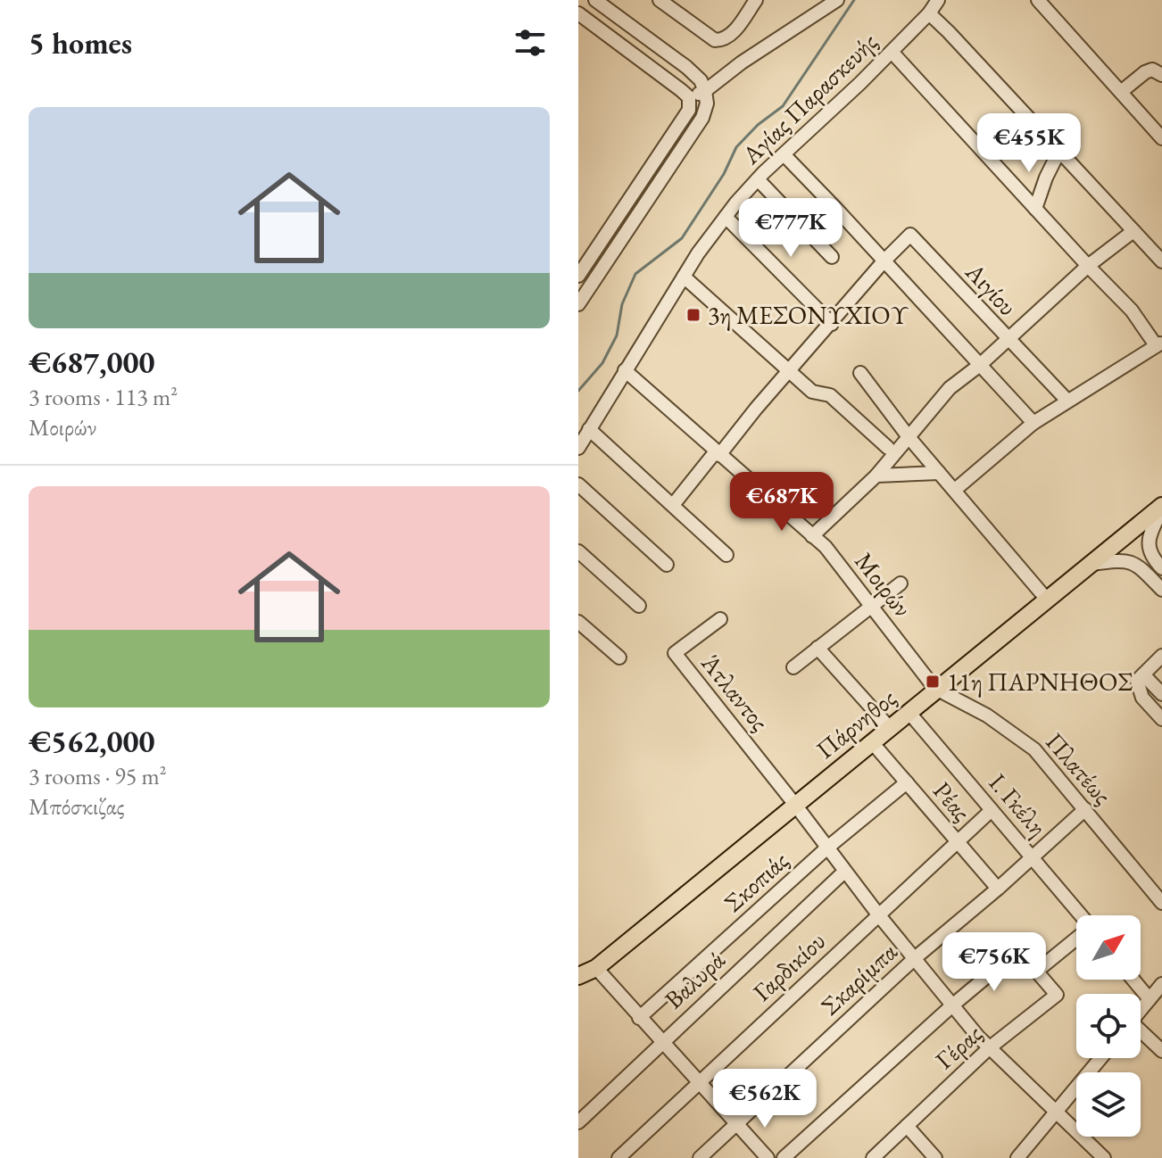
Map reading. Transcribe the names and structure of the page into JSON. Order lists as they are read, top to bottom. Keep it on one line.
{"streets":{"main road":["Πάρνηθος"],"street":["Αγίας Παρασκευής","Αιγίου","Μοιρών","Άτλαντος","Πλατέως","Ρέας","Ι. Γκέλη","Σκοπιάς","Γαρδικίου","Σκαρίμπα","Βαλυρά","Γέρας"]},"crossings":[["Αγίας Παρασκευής","Μοιρών"],["Μοιρών","Πάρνηθος"],["Μοιρών","Πλατέως"],["Άτλαντος","Πάρνηθος"],["Πάρνηθος","Πλατέως"],["Πάρνηθος","Ρέας"],["Πάρνηθος","Ι. Γκέλη"],["Πλατέως","Σκαρίμπα"],["Ρέας","Σκοπιάς"],["Ρέας","Γαρδικίου"],["Ρέας","Σκαρίμπα"],["Ι. Γκέλη","Γαρδικίου"],["Ι. Γκέλη","Σκαρίμπα"]],"places":{"transit":["3η ΜΕΣΟΝΥΧΙΟΥ","11η ΠΑΡΝΗΘΟΣ"]},"north":"top right","page":{"heading":"5 homes","list":[{"name":"€687,000","note":"3 rooms · 113 m² · Μοιρών"},{"name":"€562,000","note":"3 rooms · 95 m² · Μπόσκιζας"}],"price":["€455K","€777K","€687K","€756K","€562K"]}}
